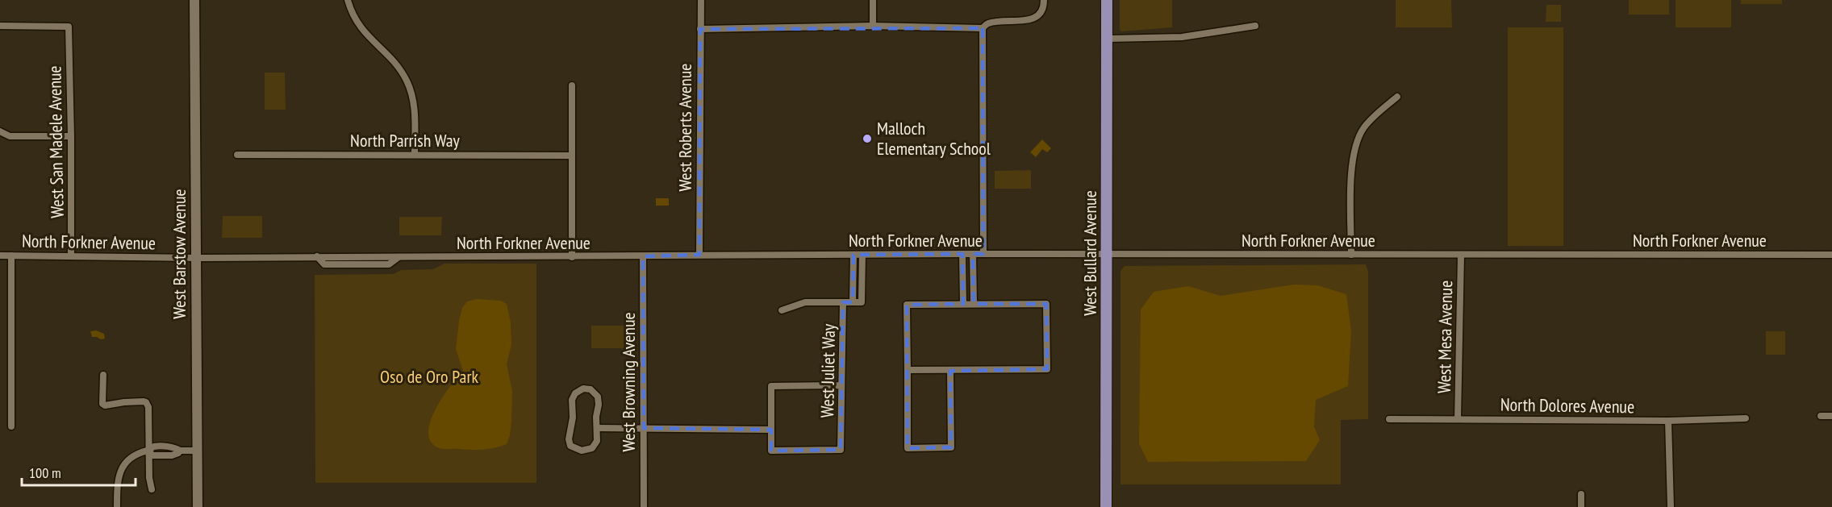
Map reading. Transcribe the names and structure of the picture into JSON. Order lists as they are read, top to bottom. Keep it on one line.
{"streets":{"main road":["West Bullard Avenue"],"street":["West Roberts Avenue","North Parrish Way","West San Madele Avenue","North Forkner Avenue","West Barstow Avenue","West Mesa Avenue","West Juliet Way","West Browning Avenue","North Dolores Avenue"]},"crossings":[["West Roberts Avenue","North Forkner Avenue"],["West San Madele Avenue","North Forkner Avenue"],["North Forkner Avenue","West Bullard Avenue"],["North Forkner Avenue","West Barstow Avenue"],["North Forkner Avenue","West Mesa Avenue"],["North Forkner Avenue","West Juliet Way"],["North Forkner Avenue","West Browning Avenue"],["West Mesa Avenue","North Dolores Avenue"]],"parks":["Oso de Oro Park"],"places":["Malloch Elementary School"],"scale_bar":"100 m"}
